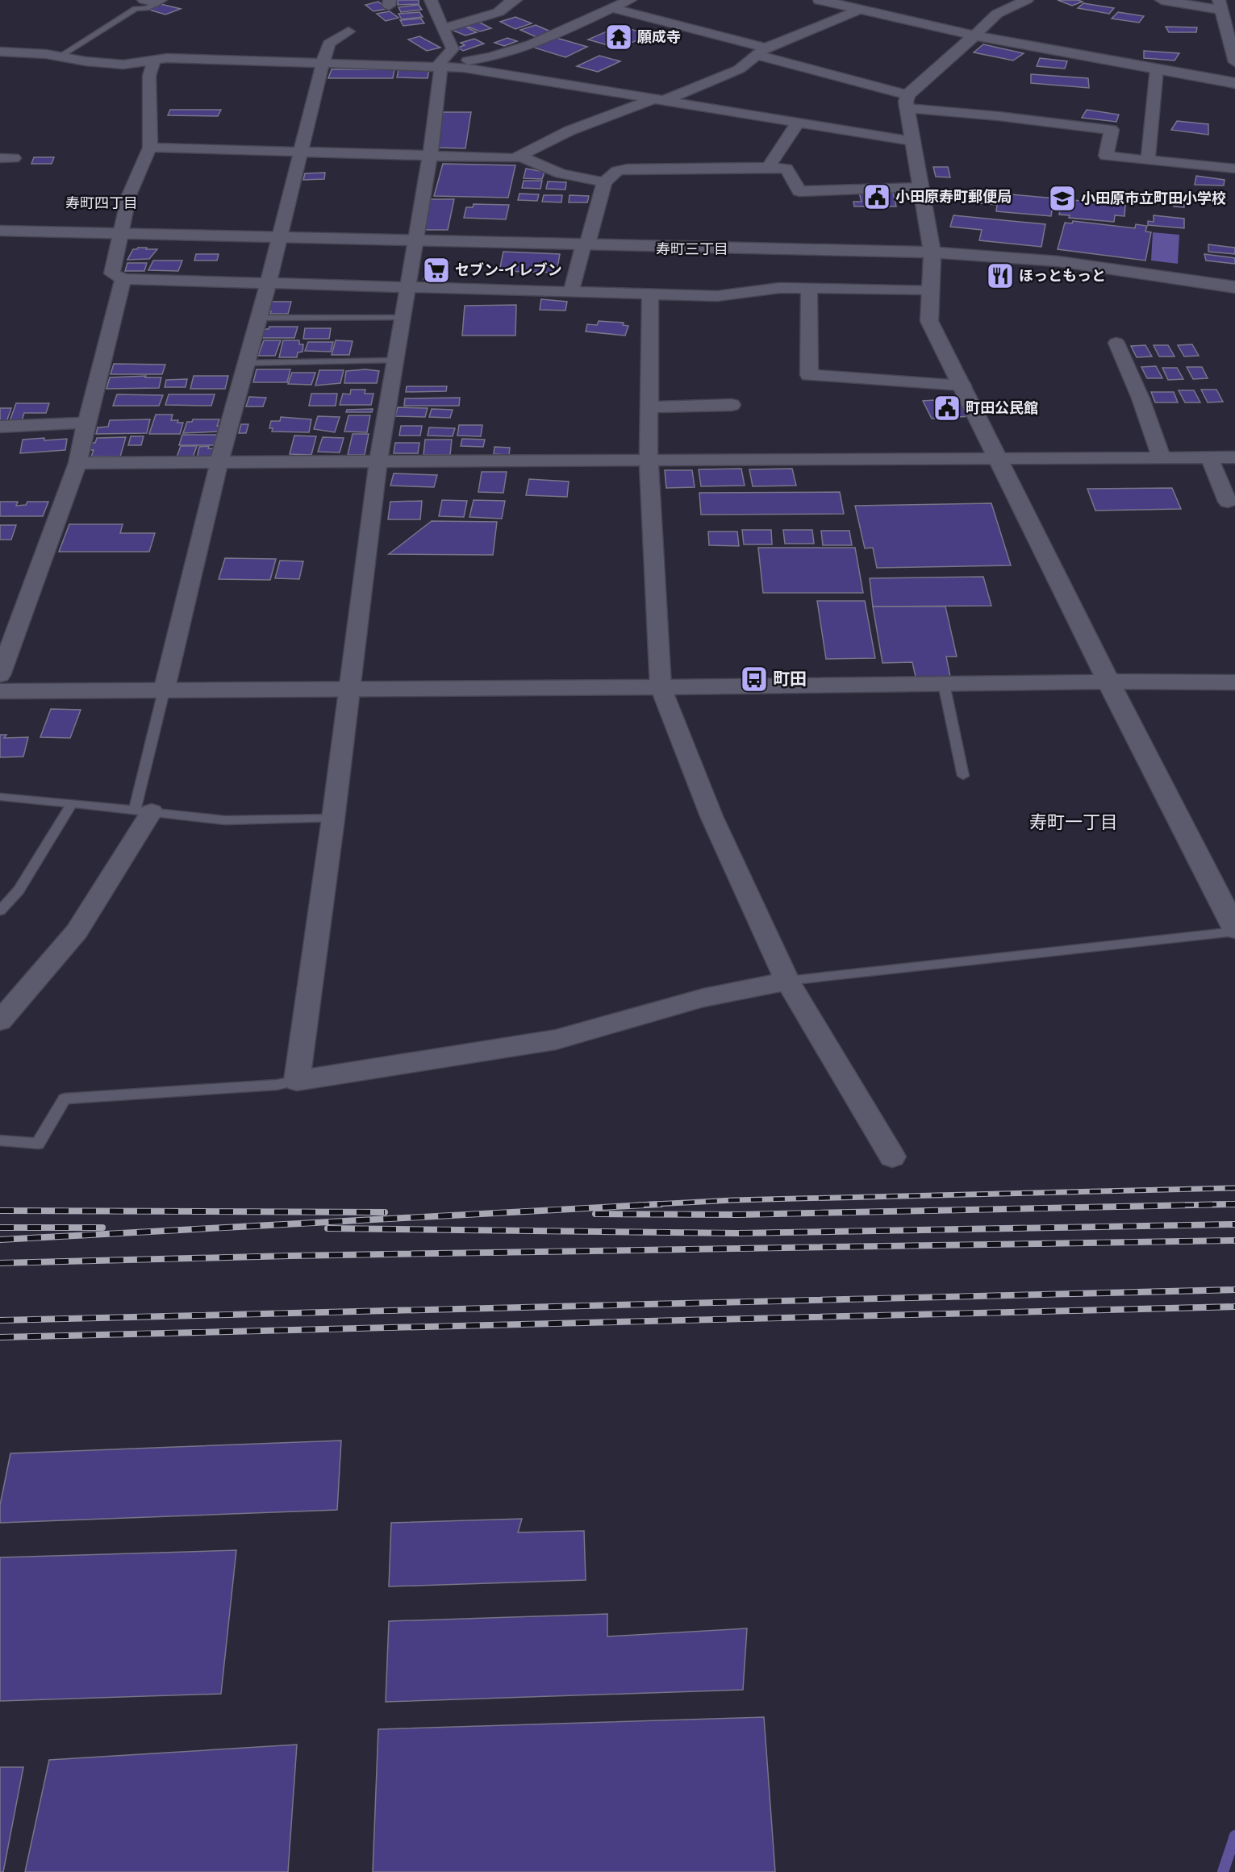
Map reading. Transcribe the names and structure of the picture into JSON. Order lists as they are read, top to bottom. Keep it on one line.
{"districts":["寿町四丁目","寿町三丁目","寿町一丁目"],"places":{"temple":["願成寺"],"public building":["小田原寿町郵便局","町田公民館"],"school or university":["小田原市立町田小学校"],"supermarket":["セブン-イレブン"],"restaurant":["ほっともっと"],"bus stop":["町田"]}}
